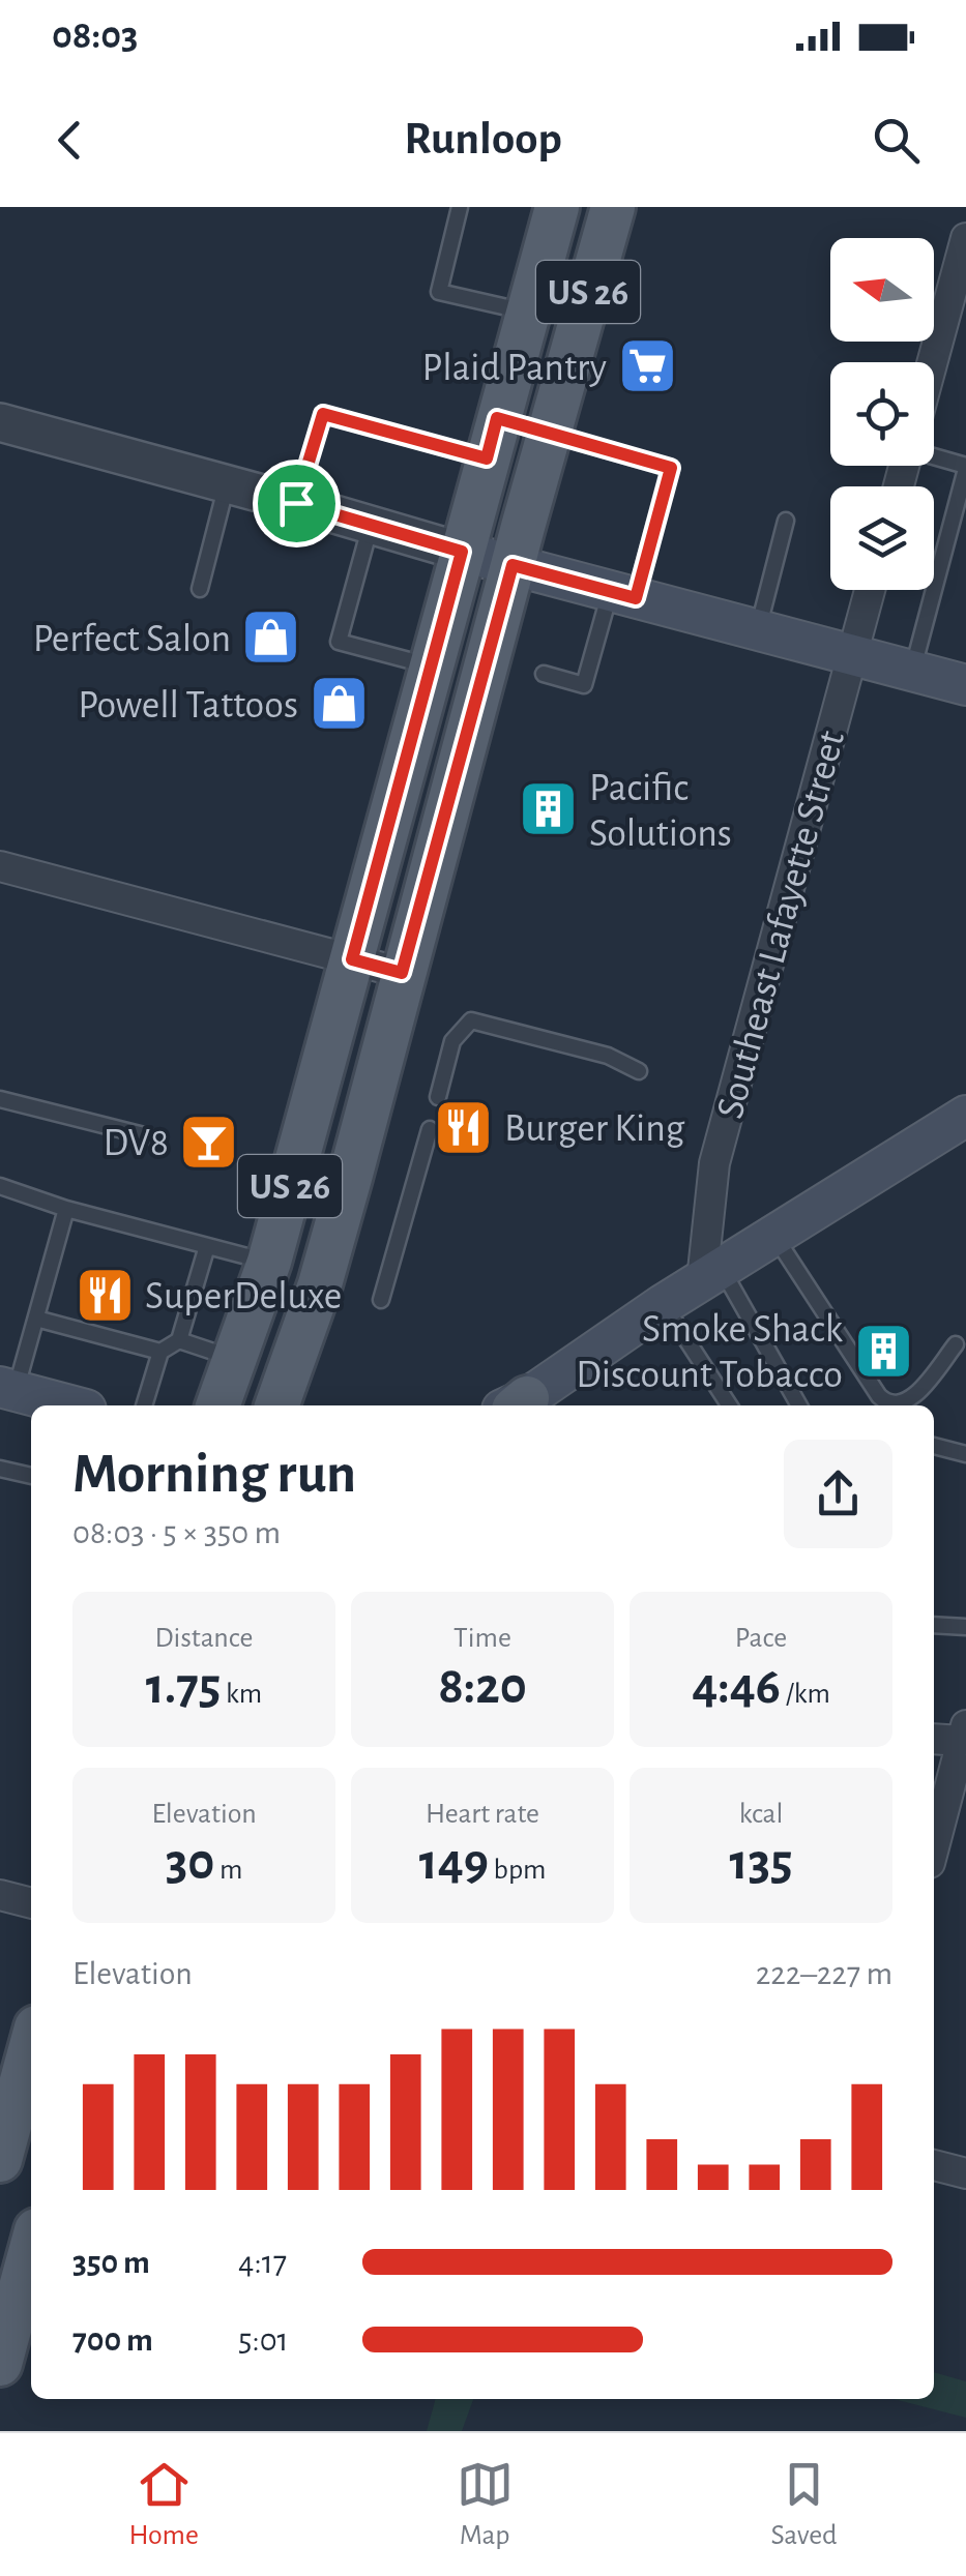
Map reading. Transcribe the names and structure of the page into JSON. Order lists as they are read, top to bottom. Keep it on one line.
{"streets":{"main road":["US 26"],"street":["Southeast Lafayette Street"]},"places":{"supermarket":["Plaid Pantry"],"shop":["Perfect Salon","Powell Tattoos"],"building":["Pacific Solutions","Smoke Shack Discount Tobacco"],"restaurant":["Burger King","SuperDeluxe"],"bar":["DV8"]},"north":"left","page":{"status":"08:03","header":"Runloop","heading":["Morning run","08:03 · 5 × 350 m"],"stats":[["Distance","1.75 km"],["Time","8:20"],["Pace","4:46 /km"],["Elevation","30 m"],["Heart rate","149 bpm"],["kcal","135"]],"chart":["Elevation","222–227 m"],"list":[{"name":"350 m","note":"4:17"},{"name":"700 m","note":"5:01"}],"tabs":["Home","Map","Saved"]}}
